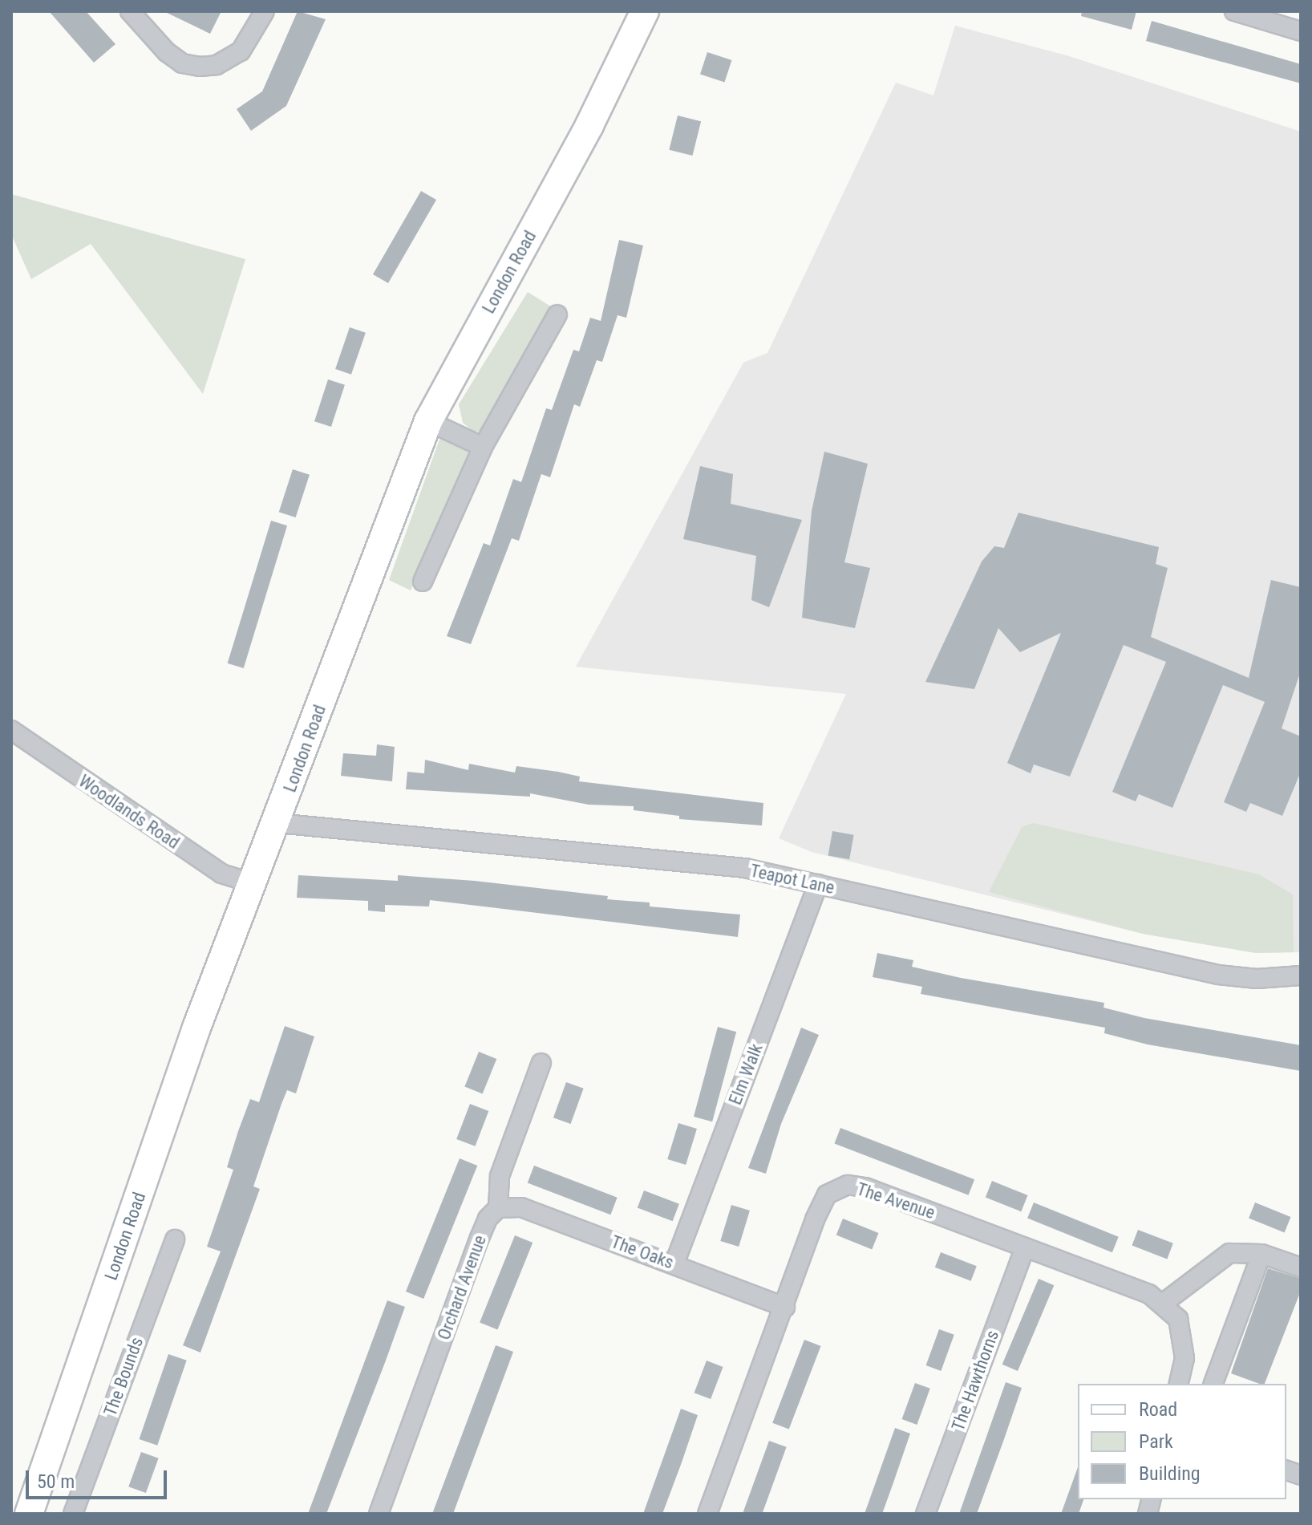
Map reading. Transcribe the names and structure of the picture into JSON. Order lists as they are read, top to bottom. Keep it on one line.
{"streets":{"main road":["London Road"],"street":["Woodlands Road","Teapot Lane","Elm Walk","The Avenue","The Oaks","Orchard Avenue","The Bounds","The Hawthorns"]},"crossings":[["London Road","Woodlands Road"],["London Road","Teapot Lane"],["Teapot Lane","Elm Walk"],["Elm Walk","The Oaks"],["The Avenue","The Oaks"],["The Avenue","The Hawthorns"],["The Oaks","Orchard Avenue"]],"legend":["Road","Park","Building"],"scale_bar":"50 m"}
